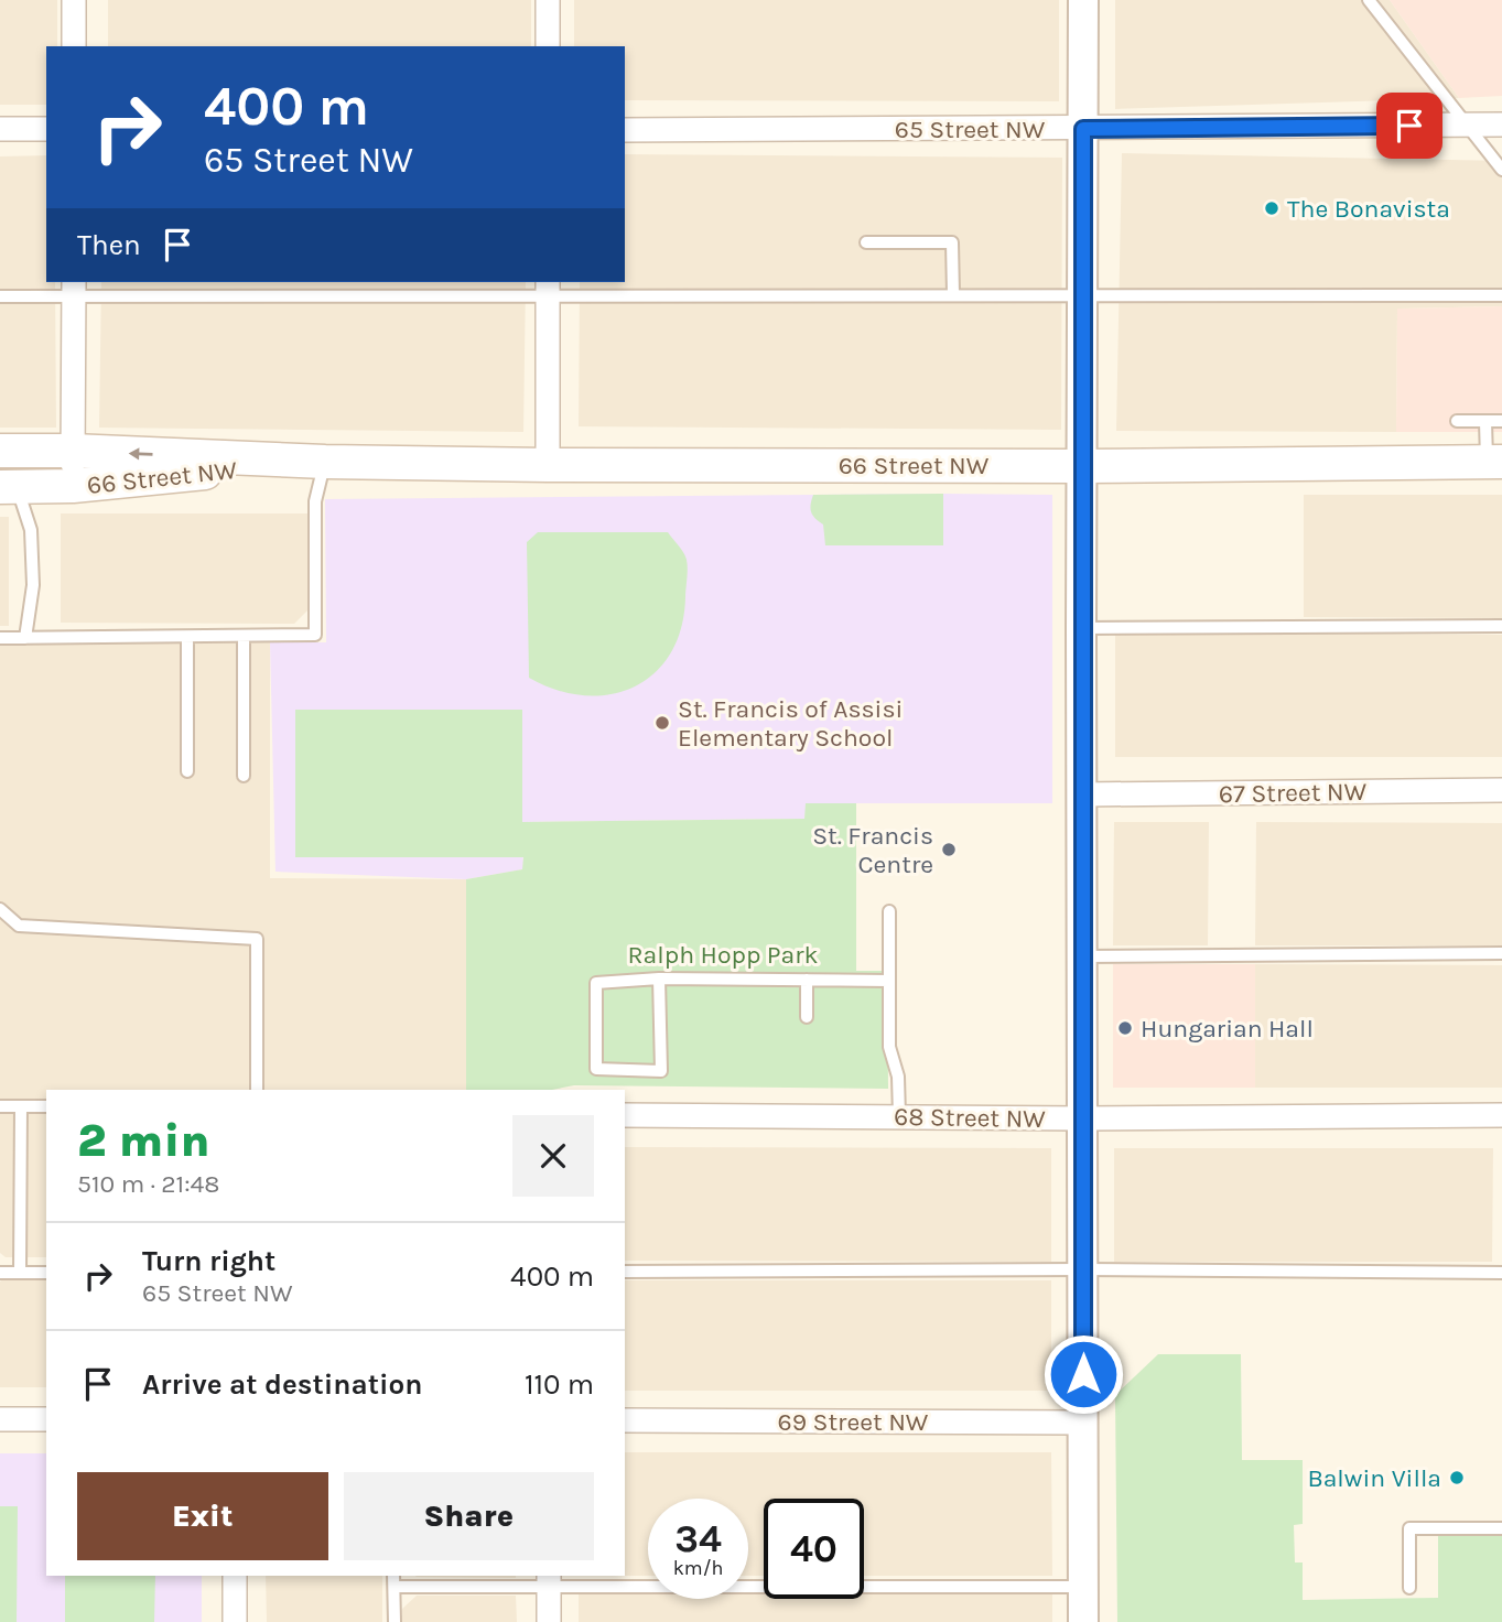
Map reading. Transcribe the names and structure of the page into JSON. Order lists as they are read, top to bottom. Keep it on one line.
{"streets":{"main road":["66 Street NW"],"street":["65 Street NW","67 Street NW","68 Street NW","69 Street NW"]},"parks":["Ralph Hopp Park"],"places":["The Bonavista","St. Francis of Assisi Elementary School","St. Francis Centre","Hungarian Hall","Balwin Villa"],"page":{"turn":["400 m","65 Street NW"],"then":"Then","heading":["2 min","510 m · 21:48"],"list":[{"name":"Turn right","note":"65 Street NW","value":"400 m"},{"name":"Arrive at destination","value":"110 m"}],"buttons":["Exit","Share"],"speed":"34 km/h","limit":"40"}}
